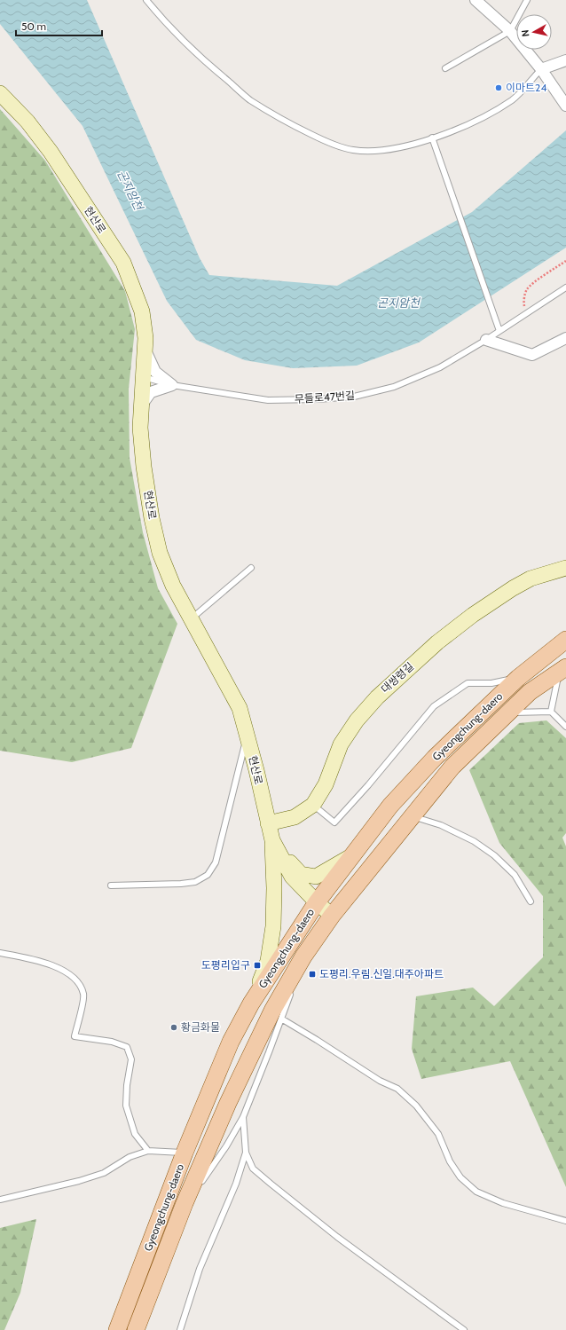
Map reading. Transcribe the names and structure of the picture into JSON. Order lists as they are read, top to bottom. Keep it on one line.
{"streets":{"main road":["Gyeongchung-daero"],"street":["현산로","대쌍령길"],"lane":["무들로47번길"]},"crossings":[["현산로","무들로47번길"],["현산로","대쌍령길"],["현산로","Gyeongchung-daero"]],"water":["곤지암천"],"places":{"other":["이마트24","황금화물"],"transit":["도평리입구","도평리.우림.신일.대주아파트"]},"scale_bar":"50 m","north":"left"}
